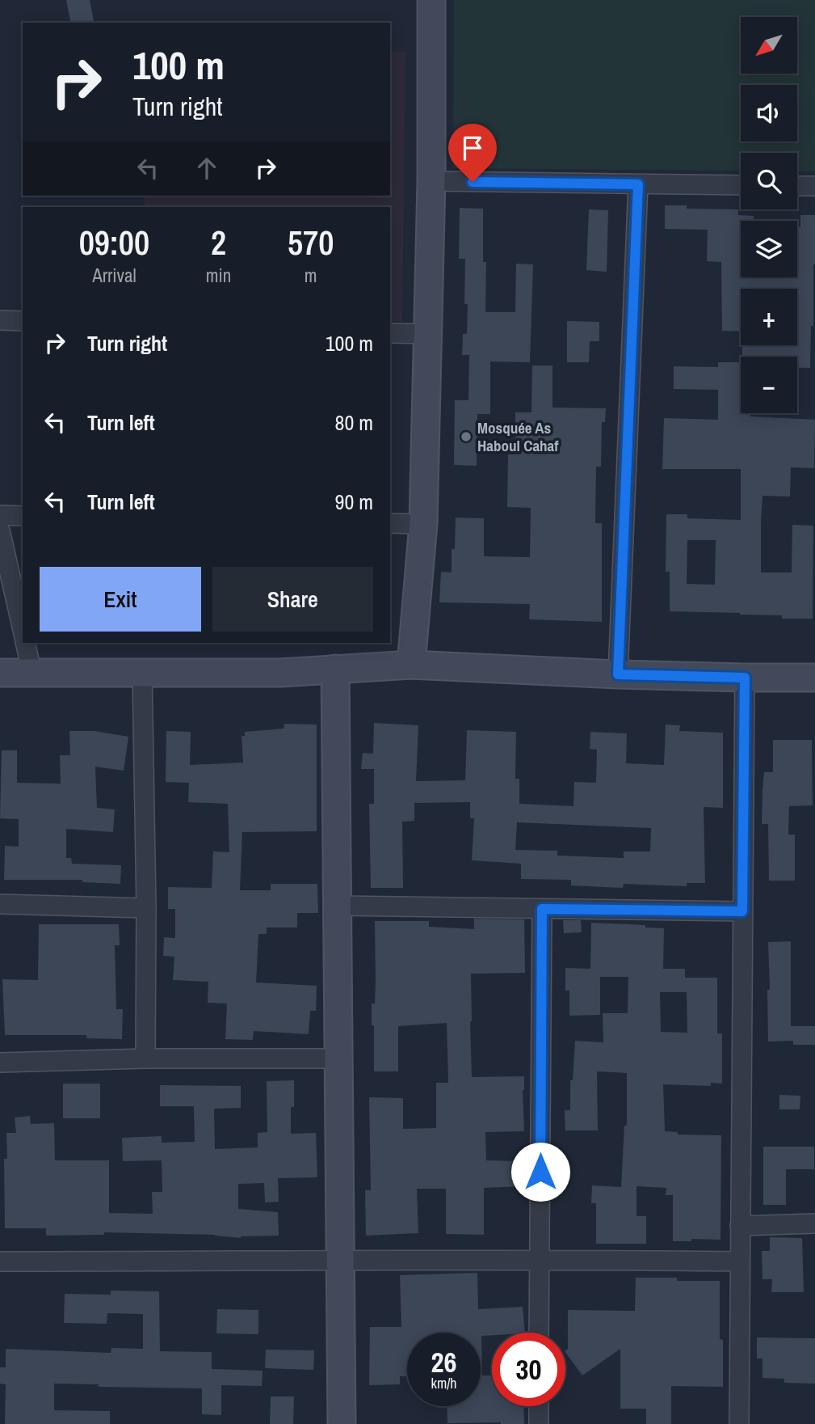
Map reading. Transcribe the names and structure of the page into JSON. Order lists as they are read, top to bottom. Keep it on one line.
{"places":["Mosquée As Haboul Cahaf"],"north":"bottom left","page":{"map_buttons":["+","−"],"turn":["100 m","Turn right"],"eta":["09:00","Arrival","2","min","570","m"],"list":[{"name":"Turn right","value":"100 m"},{"name":"Turn left","value":"80 m"},{"name":"Turn left","value":"90 m"}],"buttons":["Exit","Share"],"speed":"26 km/h","limit":"30"}}
